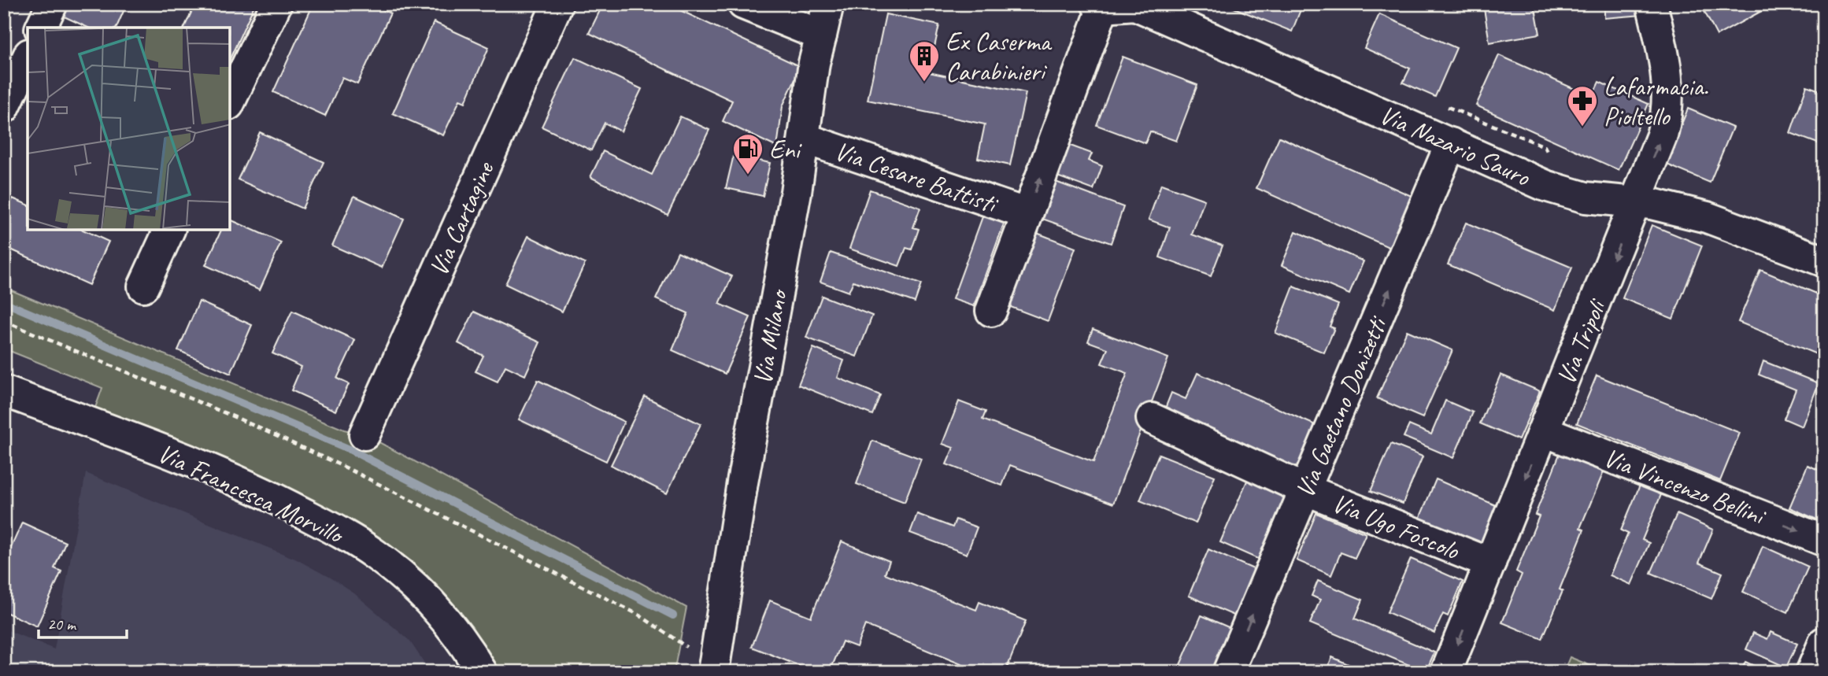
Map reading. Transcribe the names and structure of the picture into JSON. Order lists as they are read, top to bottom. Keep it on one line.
{"streets":{"street":["Via Nazario Sauro","Via Cesare Battisti","Via Cartagine","Via Milano","Via Tripoli","Via Gaetano Donizetti","Via Vincenzo Bellini","Via Francesca Morvillo","Via Ugo Foscolo"]},"crossings":[["Via Nazario Sauro","Via Cesare Battisti"],["Via Nazario Sauro","Via Tripoli"],["Via Nazario Sauro","Via Gaetano Donizetti"],["Via Cesare Battisti","Via Milano"],["Via Tripoli","Via Vincenzo Bellini"],["Via Tripoli","Via Ugo Foscolo"],["Via Gaetano Donizetti","Via Ugo Foscolo"]],"one_way":["Via Cesare Battisti","Via Gaetano Donizetti","Via Vincenzo Bellini"],"places":{"building":["Ex Caserma Carabinieri"],"pharmacy":["Lafarmacia. Pioltello"],"fuel station":["Eni"]},"scale_bar":"20 m"}
